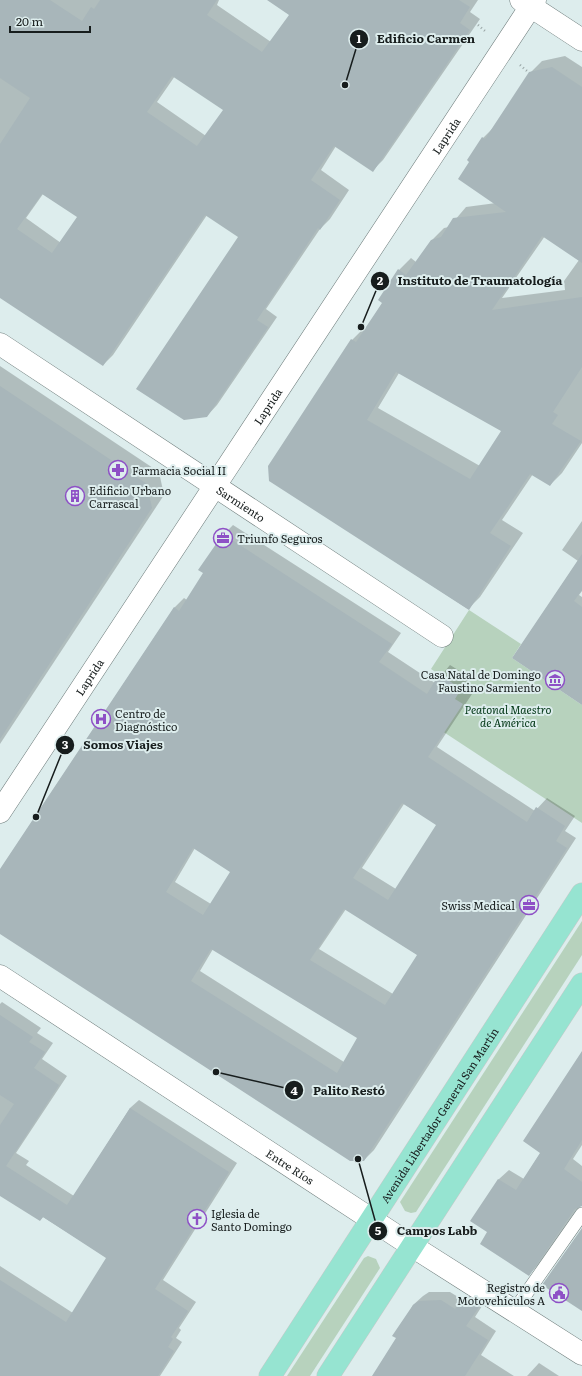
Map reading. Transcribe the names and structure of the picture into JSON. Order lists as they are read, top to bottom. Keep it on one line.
{"streets":{"main road":["Avenida Libertador General San Martín"],"street":["Laprida","Sarmiento","Entre Ríos"]},"crossings":[["Laprida","Sarmiento"],["Avenida Libertador General San Martín","Entre Ríos"]],"parks":["Peatonal Maestro de América"],"places":{"other":["Edificio Carmen","Instituto de Traumatología","Somos Viajes","Palito Restó","Campos Labb"],"pharmacy":["Farmacia Social II"],"building":["Edificio Urbano Carrascal"],"office":["Triunfo Seguros","Swiss Medical"],"museum":["Casa Natal de Domingo Faustino Sarmiento"],"hospital":["Centro de Diagnóstico"],"church":["Iglesia de Santo Domingo"],"public building":["Registro de Motovehículos A"]},"scale_bar":"20 m"}
